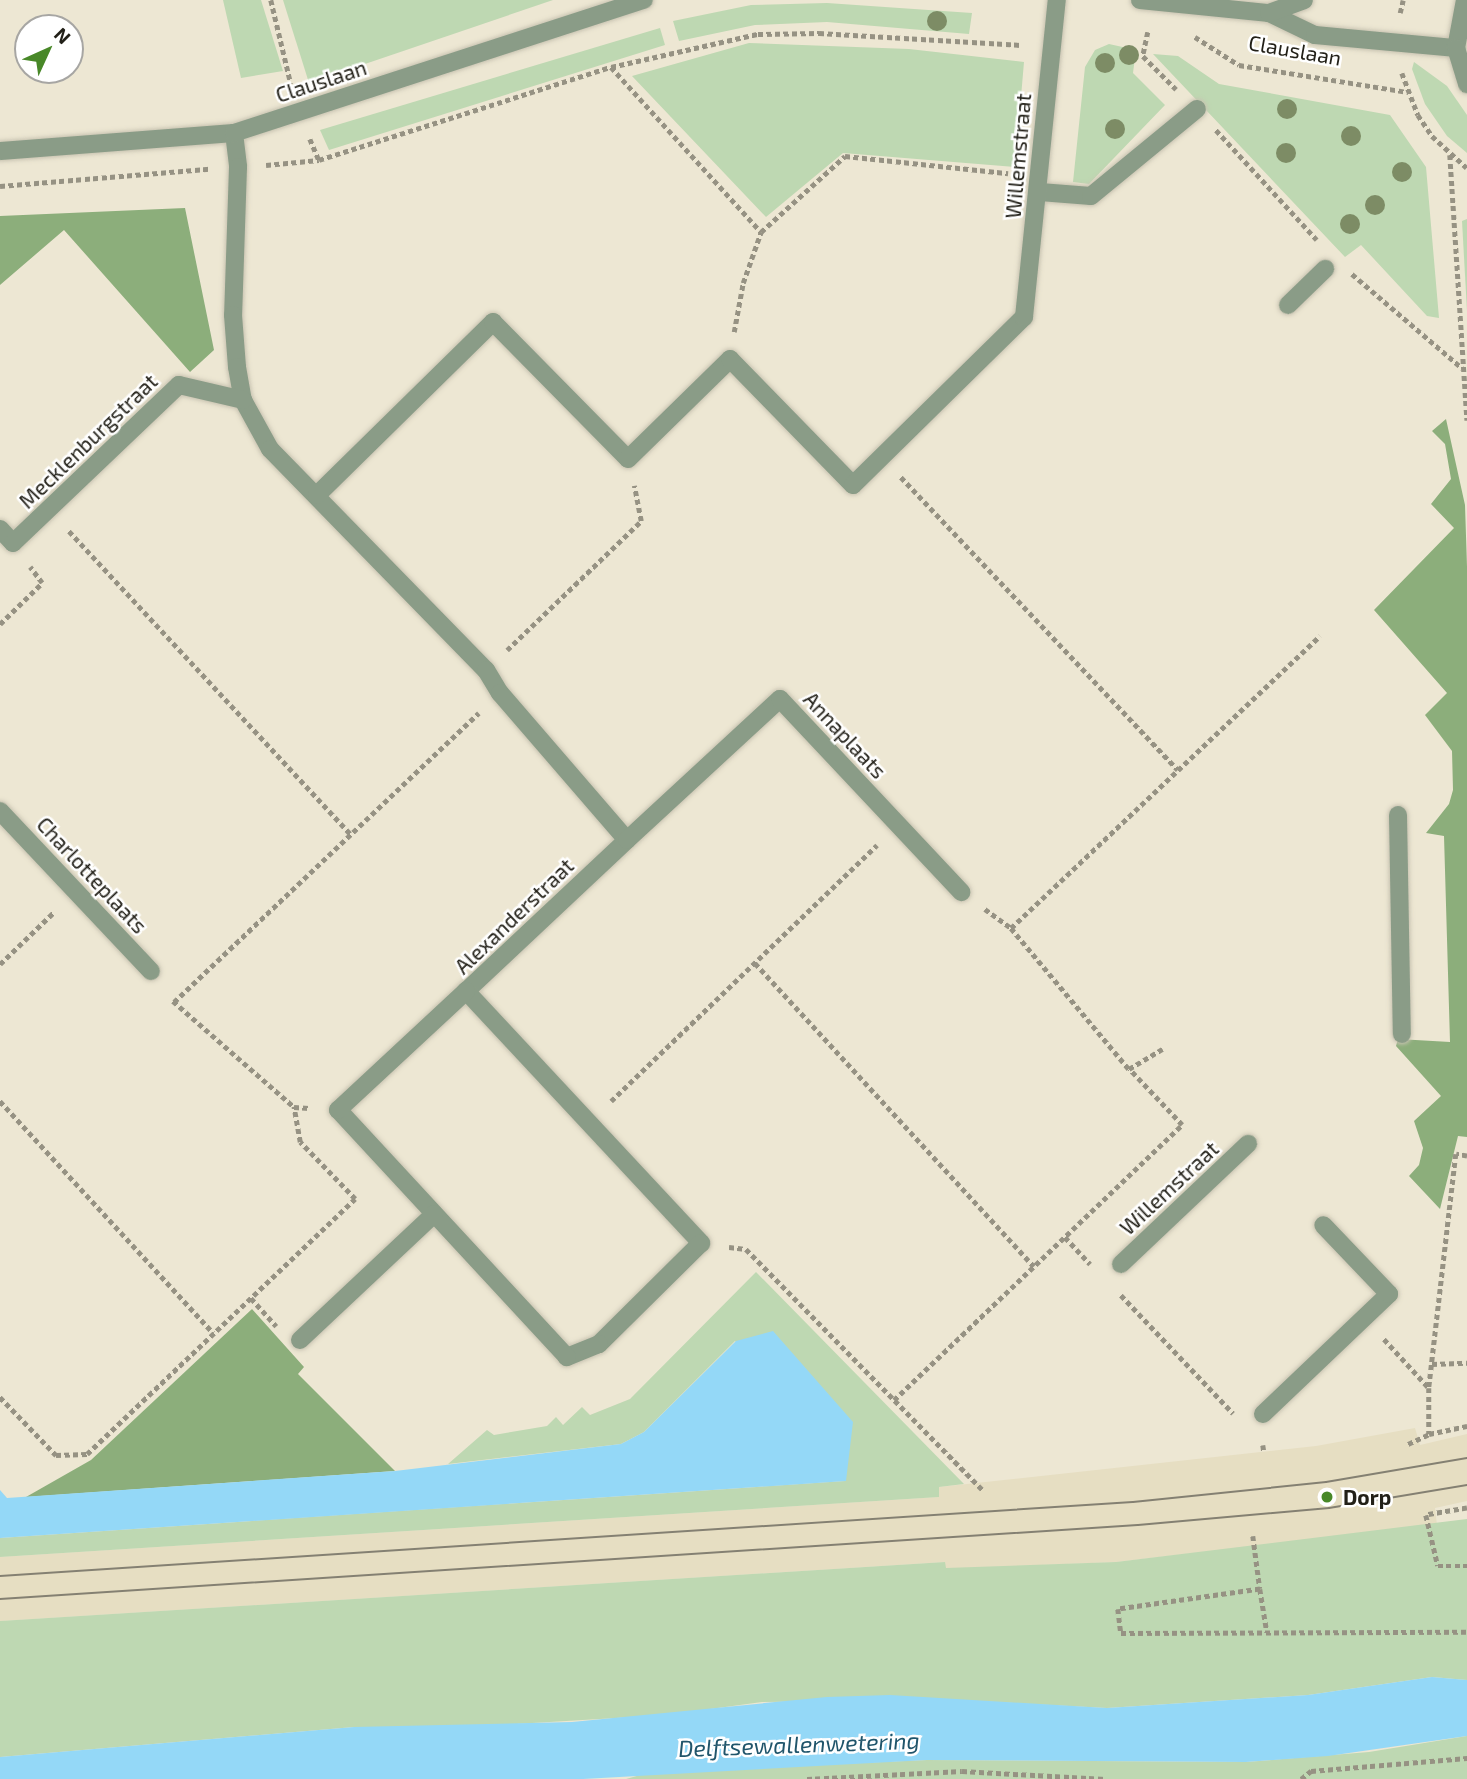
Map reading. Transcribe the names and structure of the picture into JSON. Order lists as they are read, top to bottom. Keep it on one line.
{"streets":{"street":["Clauslaan","Willemstraat","Mecklenburgstraat","Annaplaats","Charlotteplaats","Alexanderstraat"]},"crossings":[["Annaplaats","Alexanderstraat"]],"water":["Delftsewallenwetering"],"places":["Dorp"],"north":"top right"}
